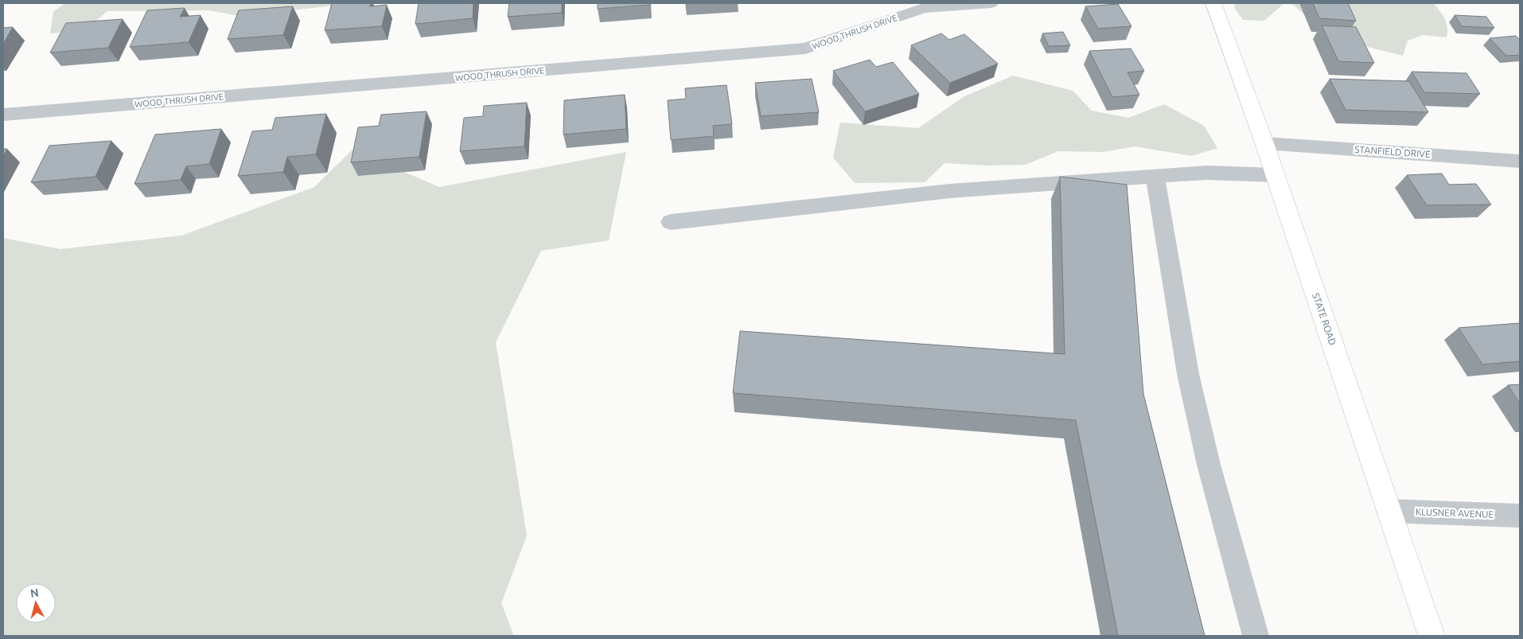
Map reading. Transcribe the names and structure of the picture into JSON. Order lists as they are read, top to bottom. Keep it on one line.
{"streets":{"main road":["STATE ROAD"],"street":["WOOD THRUSH DRIVE","STANFIELD DRIVE","KLUSNER AVENUE"]},"crossings":[["STANFIELD DRIVE","STATE ROAD"],["STATE ROAD","KLUSNER AVENUE"]],"north":"top"}
